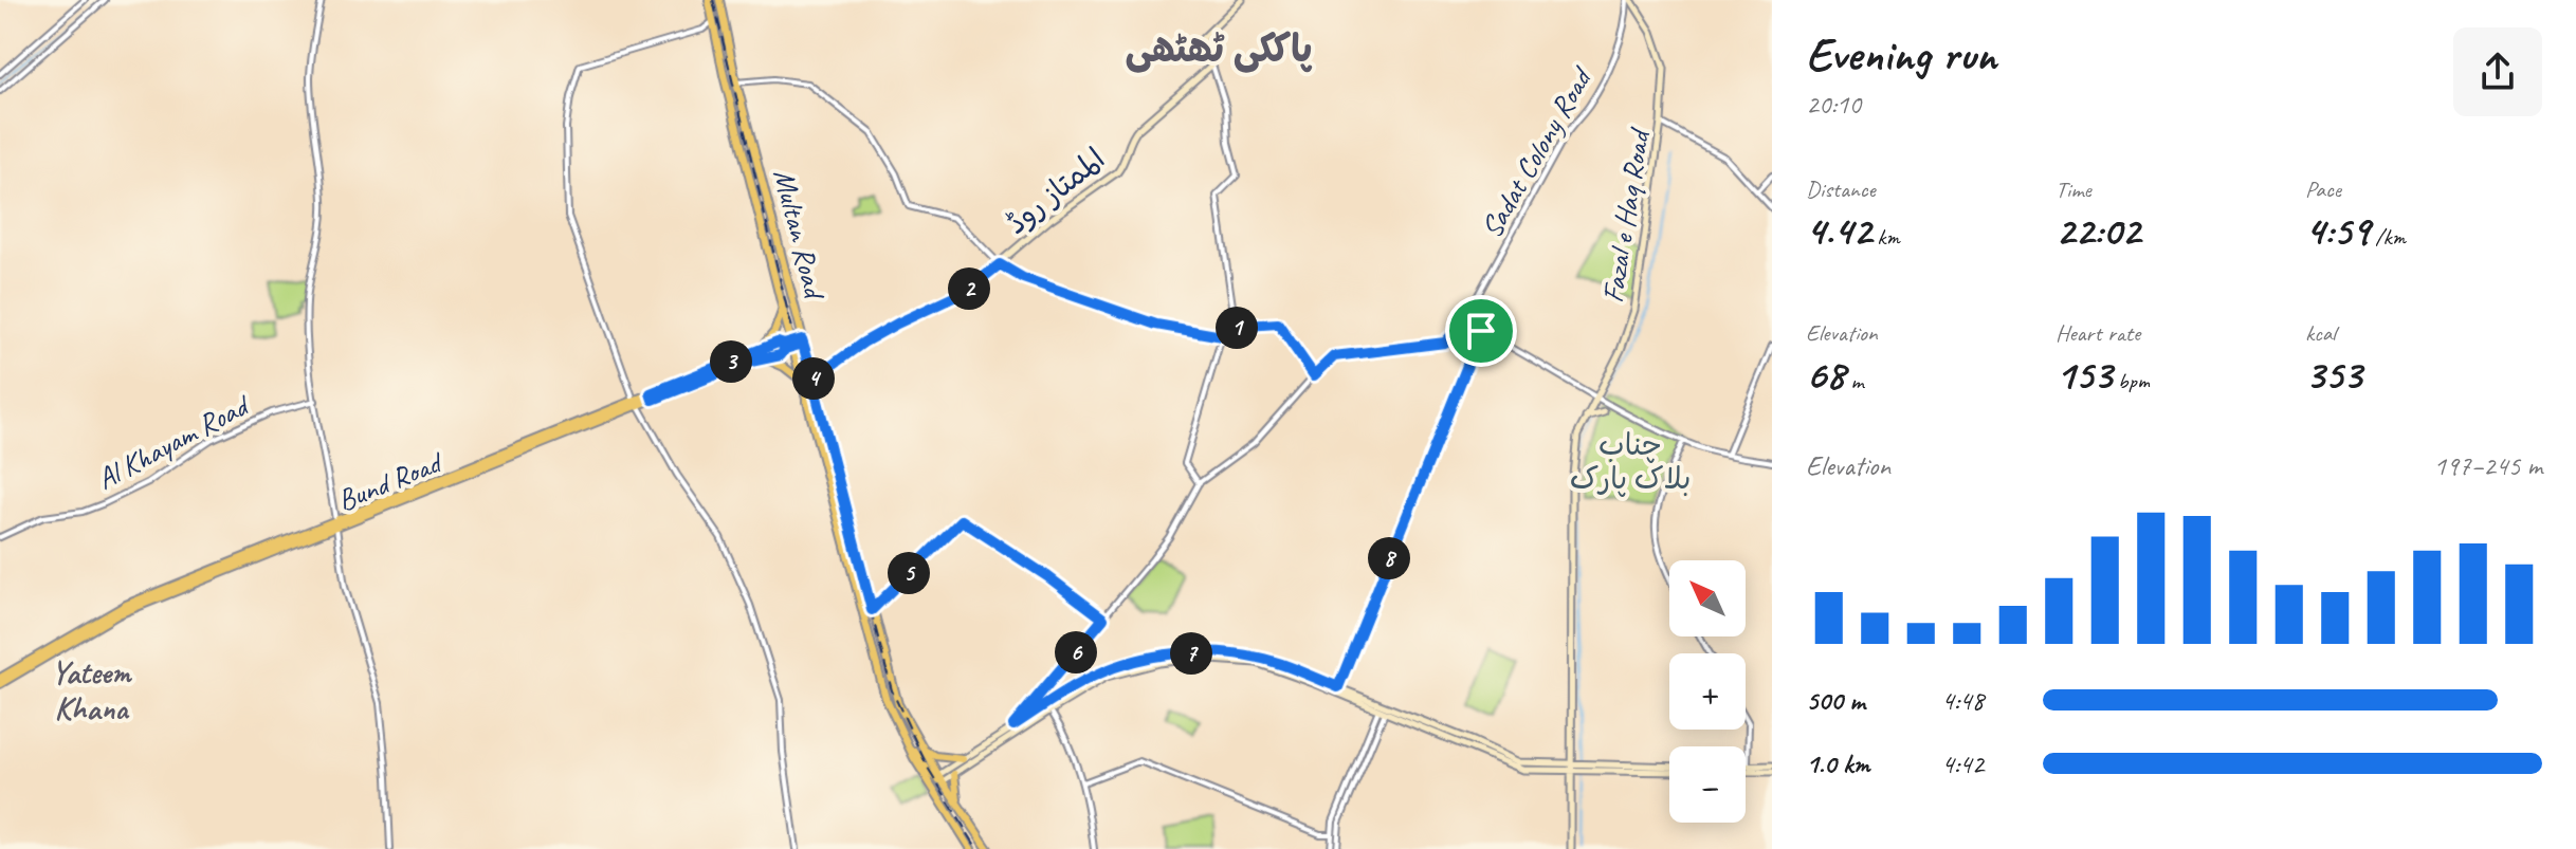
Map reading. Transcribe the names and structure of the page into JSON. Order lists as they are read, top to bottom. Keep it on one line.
{"streets":{"main road":["الممتاز روڈ","Fazal e Haq Road","Multan Road","Bund Road"],"street":["Sadat Colony Road","Al Khayam Road"]},"crossings":[["Sadat Colony Road","Fazal e Haq Road"],["الممتاز روڈ","Multan Road"],["Multan Road","Bund Road"]],"districts":["پاککی ٹھٹھی","Yateem Khana"],"parks":["چناب بلاک پارک"],"north":"top left","page":{"heading":["Evening run","20:10"],"stats":[["Distance","4.42 km"],["Time","22:02"],["Pace","4:59 /km"],["Elevation","68 m"],["Heart rate","153 bpm"],["kcal","353"]],"pins":["2","1","3","4","8","5","6","7"],"chart":["Elevation","197–245 m"],"map_buttons":["+","−"],"list":[{"name":"500 m","note":"4:48"},{"name":"1.0 km","note":"4:42"}]}}
